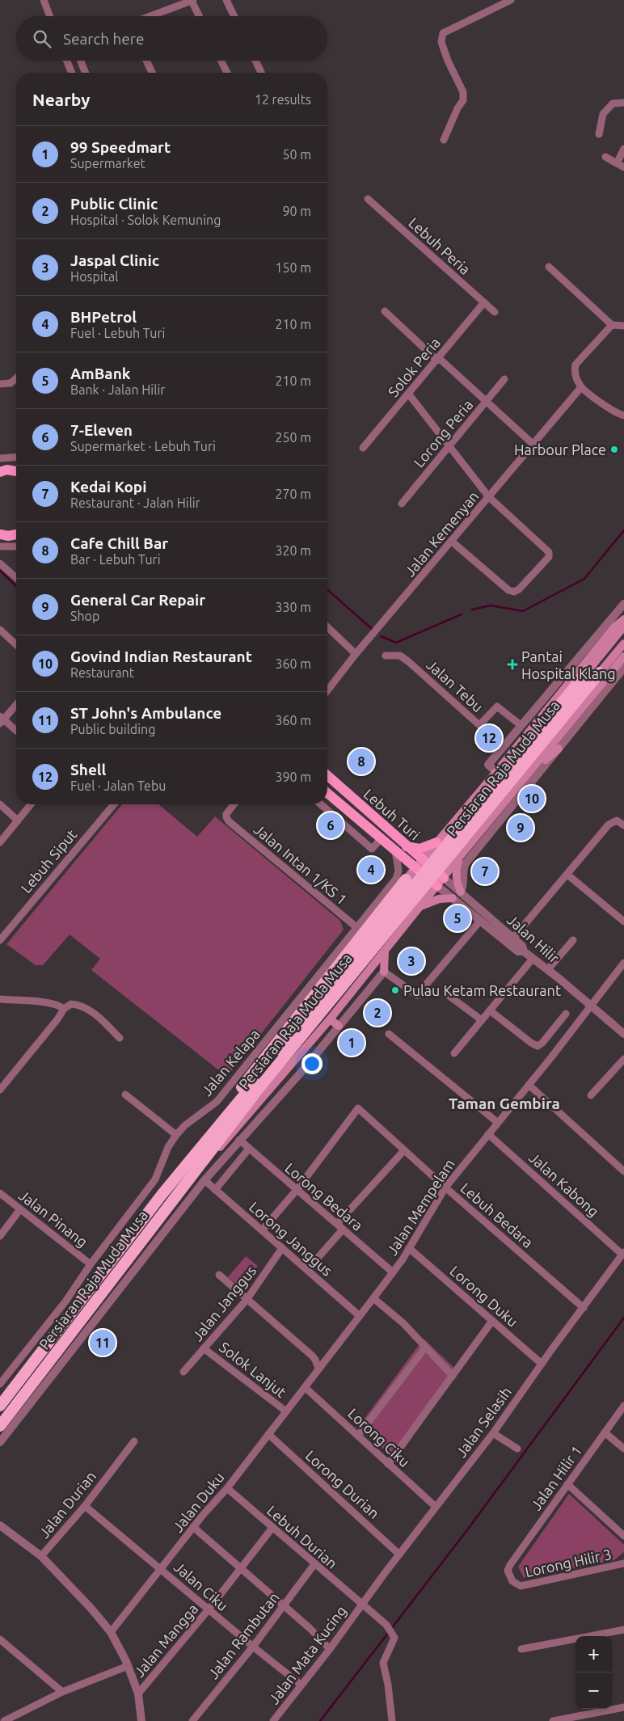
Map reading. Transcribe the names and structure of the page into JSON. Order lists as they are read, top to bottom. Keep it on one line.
{"streets":{"highway":["Persiaran Raja Muda Musa"],"main road":["Lebuh Turi"],"street":["Lebuh Peria","Solok Peria","Lorong Peria","Jalan Kemenyan","Jalan Tebu","Lebuh Siput","Jalan Intan 1/KS 1","Jalan Hilir","Jalan Kelapa","Jalan Kabong","Lorong Bedara","Jalan Mempelam","Lebuh Bedara","Jalan Pinang","Lorong Janggus","Lorong Duku","Jalan Janggus","Solok Lanjut","Jalan Selasih","Lorong Ciku","Jalan Hilir 1","Lorong Durian","Jalan Duku","Jalan Durian","Lebuh Durian","Lorong Hilir 3","Jalan Ciku","Jalan Rambutan","Jalan Mangga","Jalan Mata Kucing"]},"crossings":[["Lebuh Peria","Solok Peria"],["Lebuh Turi","Jalan Hilir"],["Lebuh Turi","Jalan Kelapa"],["Jalan Intan 1/KS 1","Jalan Kelapa"],["Jalan Hilir","Jalan Mempelam"],["Jalan Kelapa","Jalan Pinang"],["Jalan Kabong","Jalan Mempelam"],["Jalan Kabong","Jalan Selasih"],["Lorong Bedara","Jalan Mempelam"],["Lorong Bedara","Lebuh Bedara"],["Jalan Mempelam","Lebuh Bedara"],["Jalan Mempelam","Lorong Janggus"],["Jalan Mempelam","Lorong Duku"],["Jalan Mempelam","Lorong Ciku"],["Jalan Mempelam","Jalan Duku"],["Lebuh Bedara","Jalan Selasih"],["Lorong Janggus","Jalan Janggus"],["Lorong Duku","Jalan Selasih"],["Jalan Janggus","Solok Lanjut"],["Solok Lanjut","Jalan Duku"],["Jalan Selasih","Lorong Ciku"],["Jalan Selasih","Lorong Durian"],["Jalan Selasih","Lebuh Durian"],["Jalan Selasih","Jalan Mata Kucing"],["Lorong Ciku","Jalan Duku"],["Jalan Hilir 1","Lorong Hilir 3"],["Lorong Durian","Jalan Duku"],["Jalan Duku","Lebuh Durian"],["Jalan Duku","Jalan Ciku"],["Jalan Durian","Jalan Ciku"],["Lebuh Durian","Jalan Rambutan"],["Lebuh Durian","Jalan Mangga"],["Lebuh Durian","Jalan Mata Kucing"],["Jalan Ciku","Jalan Rambutan"],["Jalan Ciku","Jalan Mangga"],["Jalan Ciku","Jalan Mata Kucing"]],"districts":["Taman Gembira"],"places":{"other":["Harbour Place","Pulau Ketam Restaurant"],"health":["Pantai Hospital Klang"]},"page":{"search":"Search here","heading":["Nearby","12 results"],"list":[{"mark":"1","name":"99 Speedmart","note":"Supermarket","value":"50 m"},{"mark":"2","name":"Public Clinic","note":"Hospital · Solok Kemuning","value":"90 m"},{"mark":"3","name":"Jaspal Clinic","note":"Hospital","value":"150 m"},{"mark":"4","name":"BHPetrol","note":"Fuel · Lebuh Turi","value":"210 m"},{"mark":"5","name":"AmBank","note":"Bank · Jalan Hilir","value":"210 m"},{"mark":"6","name":"7-Eleven","note":"Supermarket · Lebuh Turi","value":"250 m"},{"mark":"7","name":"Kedai Kopi","note":"Restaurant · Jalan Hilir","value":"270 m"},{"mark":"8","name":"Cafe Chill Bar","note":"Bar · Lebuh Turi","value":"320 m"},{"mark":"9","name":"General Car Repair","note":"Shop","value":"330 m"},{"mark":"10","name":"Govind Indian Restaurant","note":"Restaurant","value":"360 m"},{"mark":"11","name":"ST John's Ambulance","note":"Public building","value":"360 m"},{"mark":"12","name":"Shell","note":"Fuel · Jalan Tebu","value":"390 m"}],"pins":["12","8","10","6","9","4","7","5","3","2","1","11"],"map_buttons":["+","−"]}}
